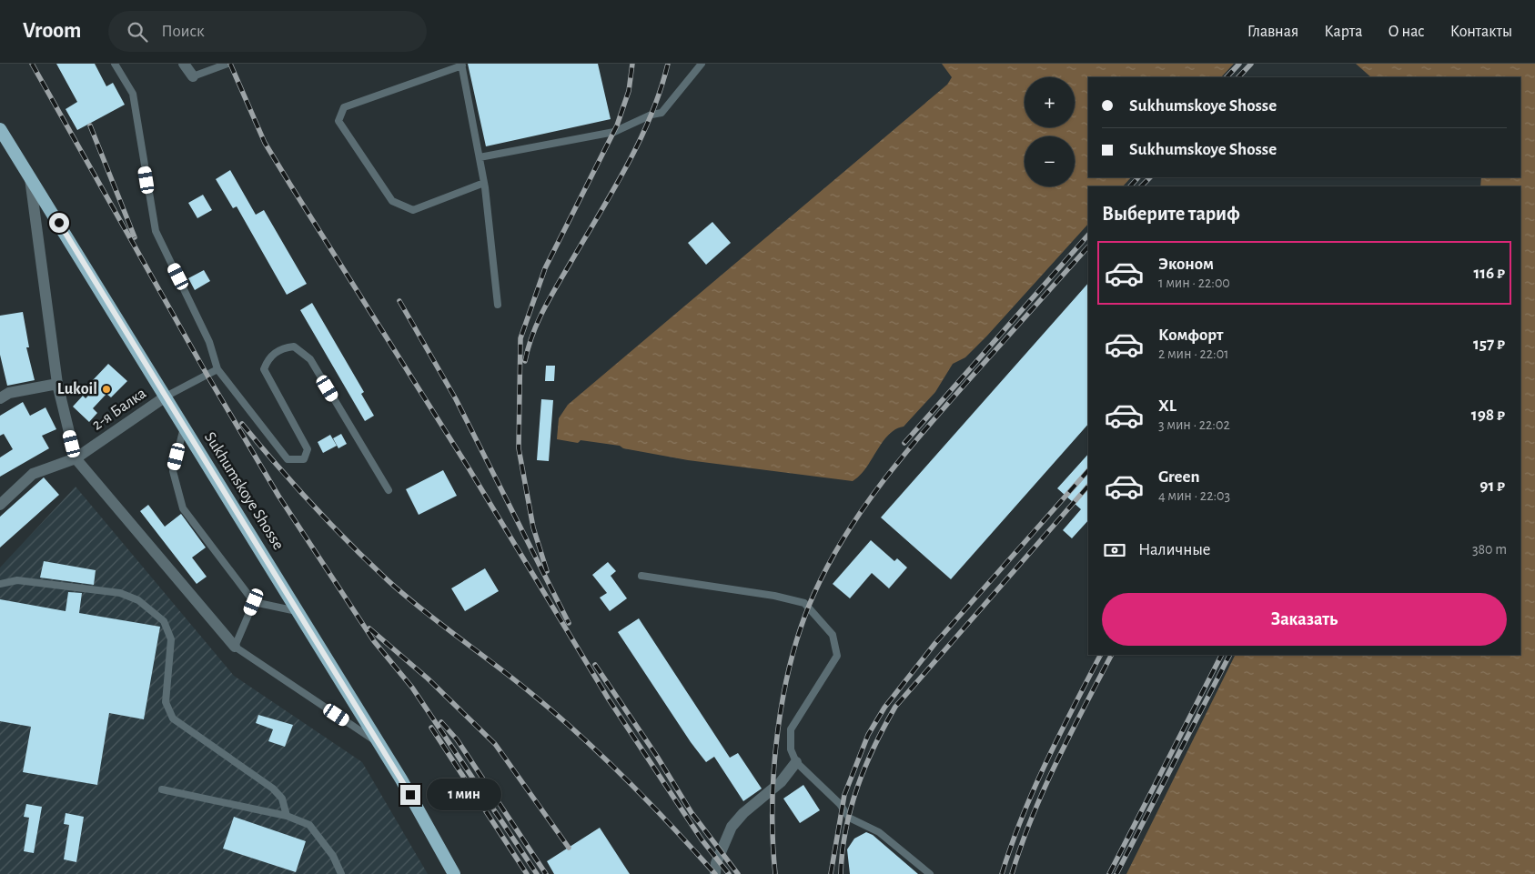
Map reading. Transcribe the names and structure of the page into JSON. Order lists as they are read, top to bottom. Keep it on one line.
{"streets":{"highway":["Sukhumskoye Shosse"],"street":["2-я Балка"]},"crossings":[["2-я Балка","Sukhumskoye Shosse"]],"places":["Lukoil"],"page":{"header":"Vroom","search":"Поиск","nav":["Главная","Карта","О нас","Контакты"],"map_buttons":["+","−"],"banner":["Sukhumskoye Shosse","Sukhumskoye Shosse"],"heading":"Выберите тариф","list":[{"name":"Эконом","note":"1 мин · 22:00","value":"116 ₽"},{"name":"Комфорт","note":"2 мин · 22:01","value":"157 ₽"},{"name":"XL","note":"3 мин · 22:02","value":"198 ₽"},{"name":"Green","note":"4 мин · 22:03","value":"91 ₽"}],"pay":["Наличные","380 m"],"buttons":"Заказать","bubble":"1 мин"}}
